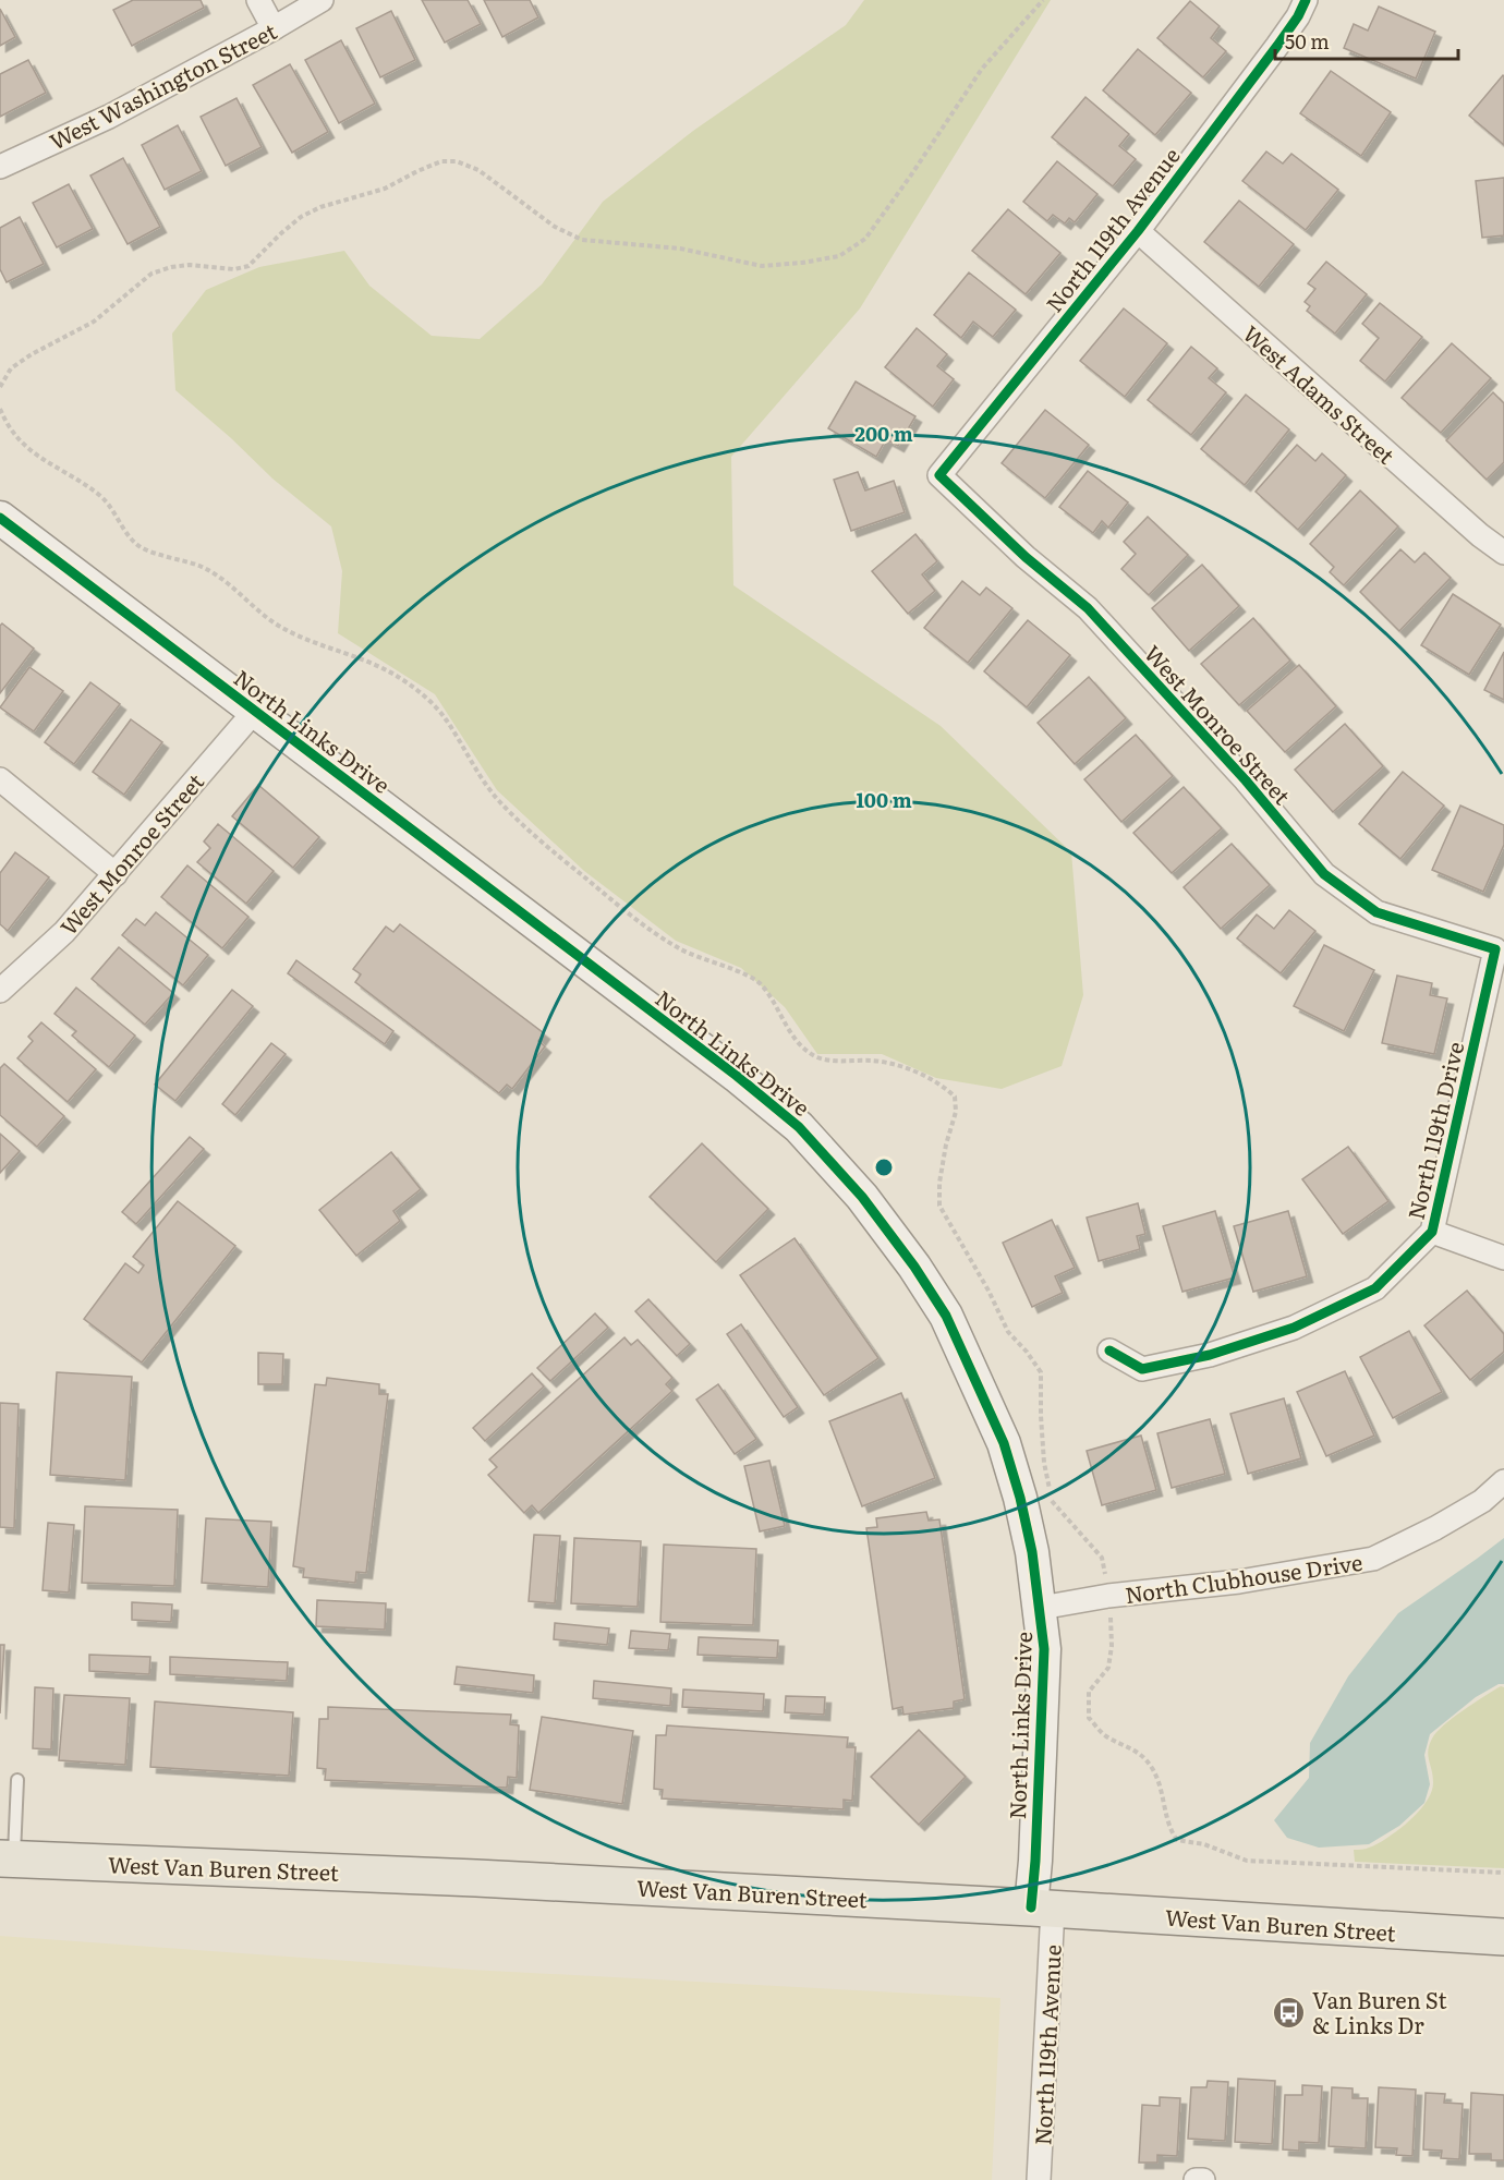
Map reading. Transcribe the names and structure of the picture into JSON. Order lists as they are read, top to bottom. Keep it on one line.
{"streets":{"main road":["West Van Buren Street"],"street":["West Washington Street","North 119th Avenue","West Adams Street","West Monroe Street","North Links Drive","North 119th Drive","North Clubhouse Drive"]},"crossings":[["North 119th Avenue","West Adams Street"],["North 119th Avenue","West Monroe Street"],["North 119th Avenue","North Links Drive"],["North 119th Avenue","West Van Buren Street"],["West Monroe Street","North Links Drive"],["West Monroe Street","North 119th Drive"],["North Links Drive","North Clubhouse Drive"],["North Links Drive","West Van Buren Street"]],"places":{"bus stop":["Van Buren St & Links Dr"]},"scale_bar":"50 m","rings":["200 m","100 m"]}
